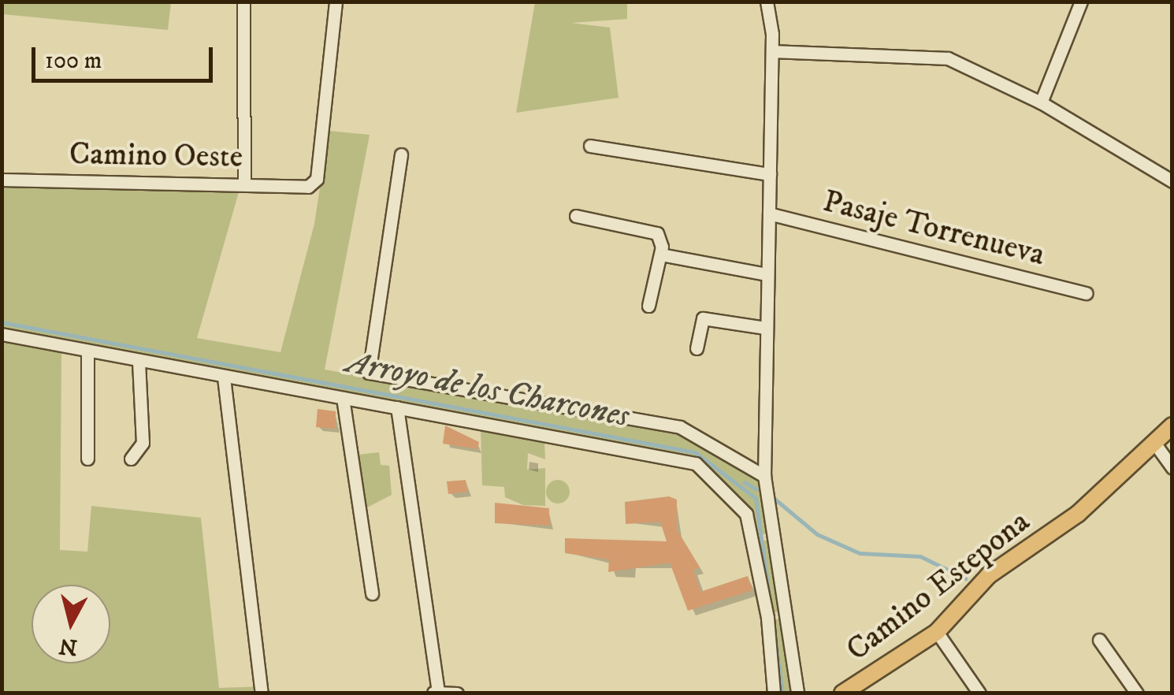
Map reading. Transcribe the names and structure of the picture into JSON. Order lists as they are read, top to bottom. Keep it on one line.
{"streets":{"main road":["Camino Estepona"],"street":["Camino Oeste","Pasaje Torrenueva"]},"water":["Arroyo de los Charcones"],"scale_bar":"100 m","north":"bottom"}
